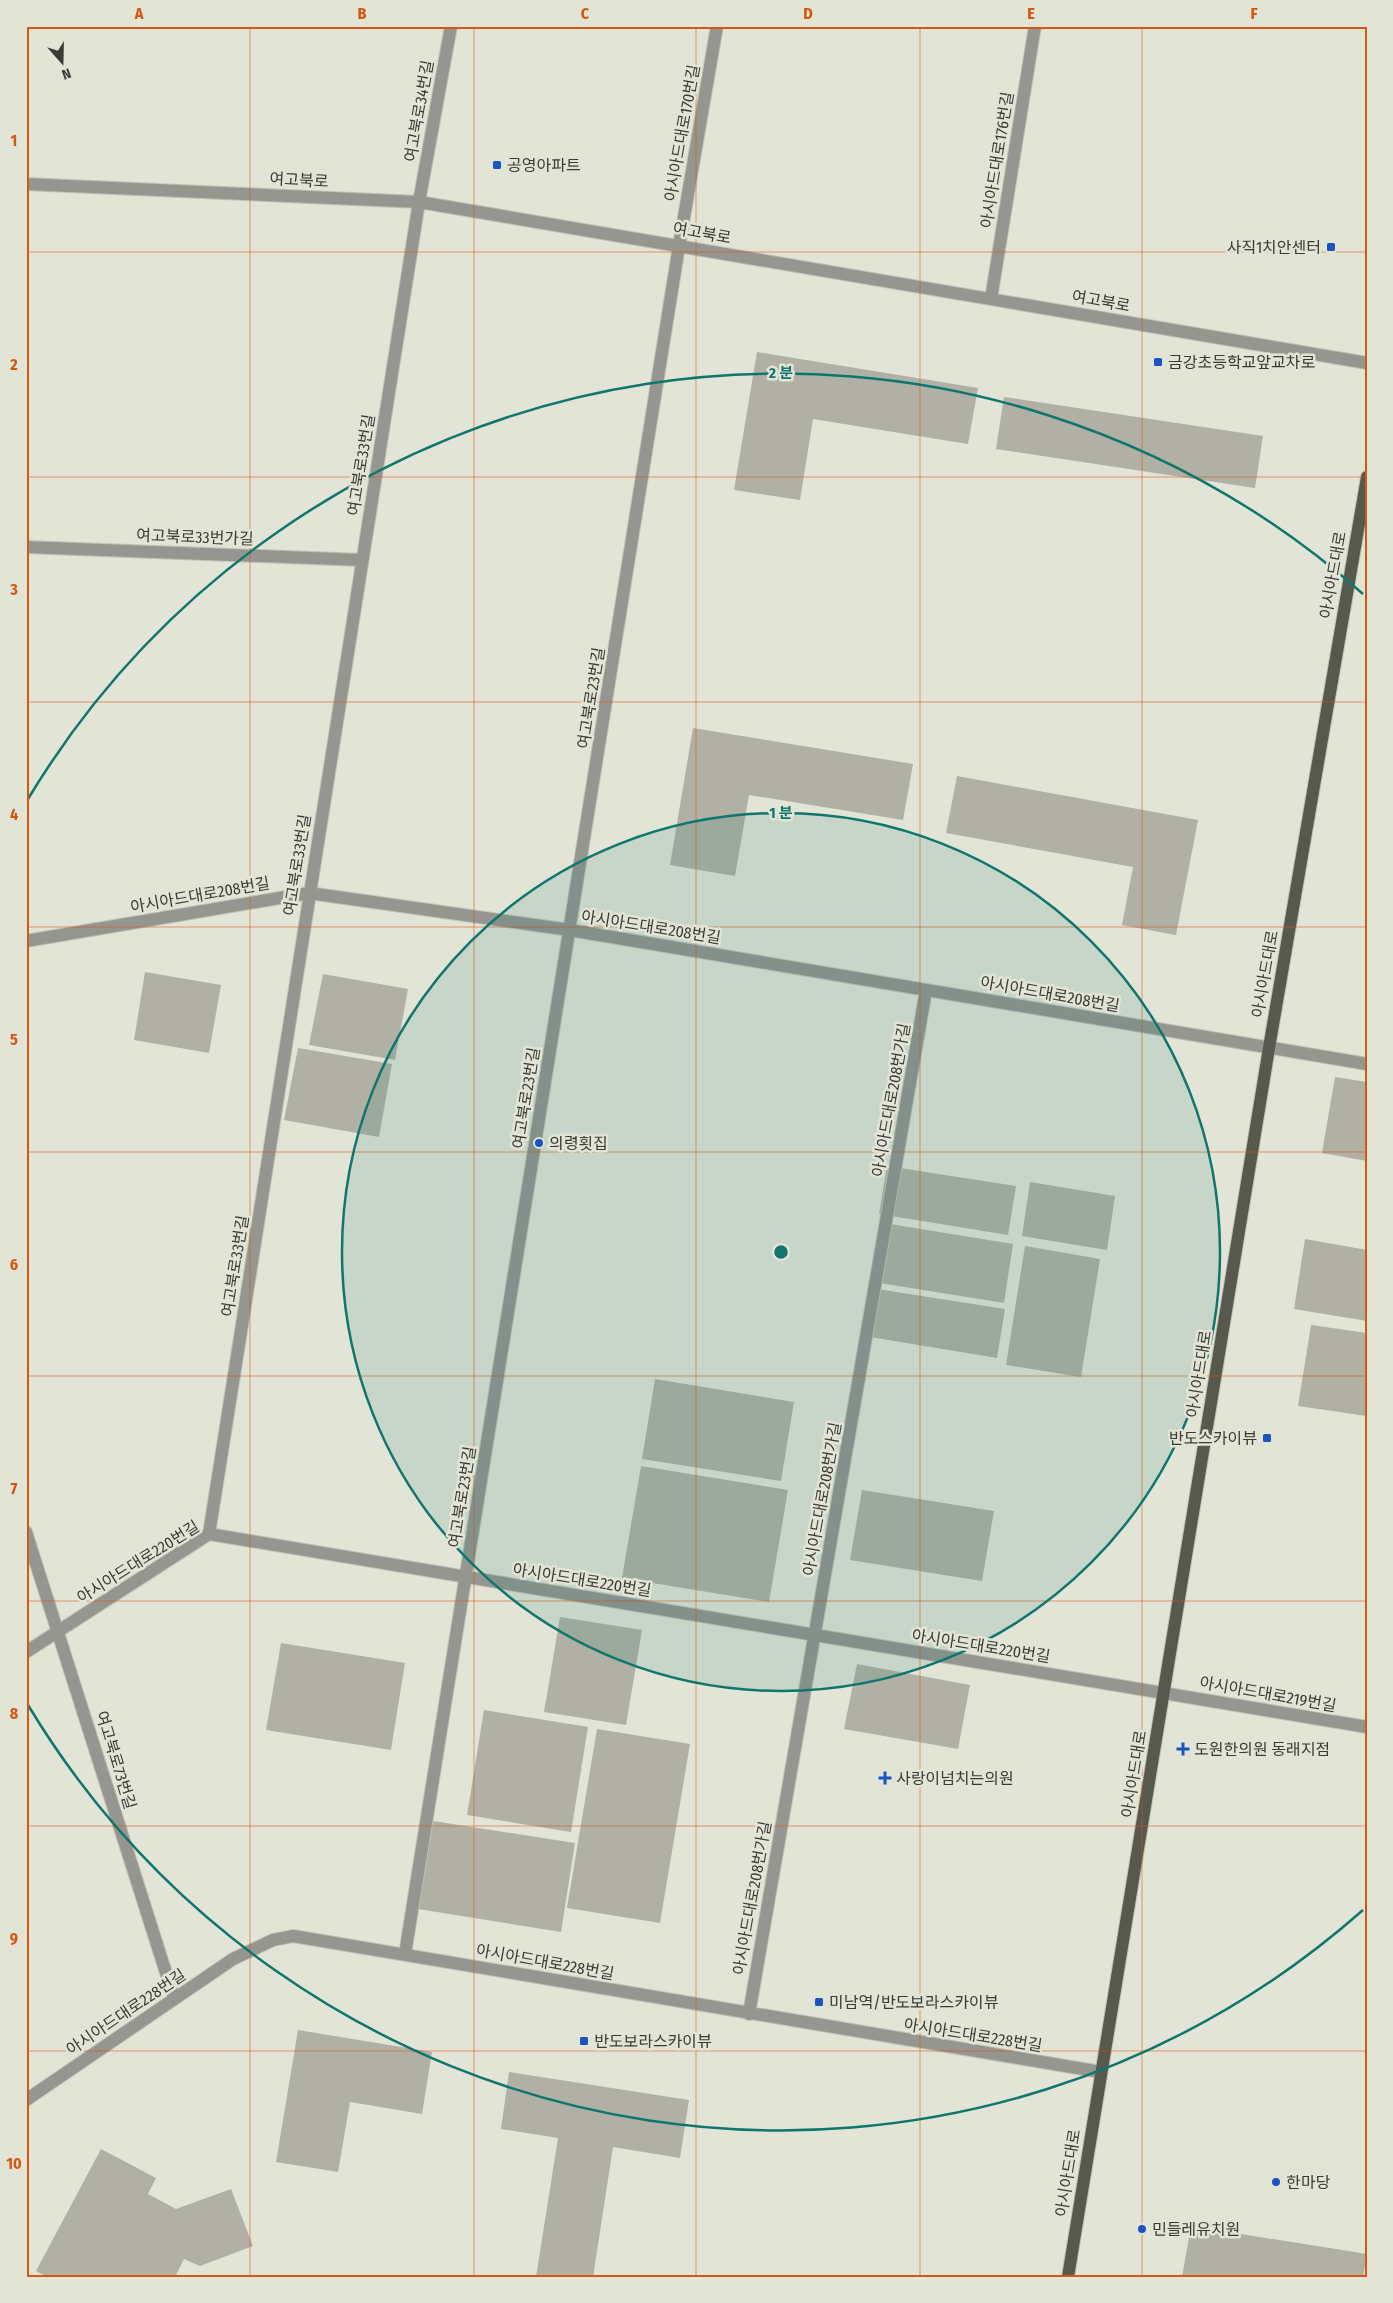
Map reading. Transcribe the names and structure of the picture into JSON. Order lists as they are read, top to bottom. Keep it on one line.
{"streets":{"main road":["아시아드대로"],"street":["여고북로34번길","아시아드대로170번길","아시아드대로176번길","여고북로","여고북로33번길","여고북로33번가길","여고북로23번길","아시아드대로208번길","아시아드대로208번가길","아시아드대로220번길","아시아드대로219번길","여고북로73번길","아시아드대로228번길"]},"crossings":[["여고북로34번길","여고북로"],["여고북로34번길","여고북로33번길"],["아시아드대로170번길","여고북로"],["아시아드대로170번길","여고북로23번길"],["아시아드대로176번길","여고북로"],["여고북로","여고북로33번길"],["여고북로","여고북로23번길"],["여고북로33번길","여고북로33번가길"],["여고북로33번길","아시아드대로208번길"],["여고북로33번길","아시아드대로220번길"],["아시아드대로","아시아드대로208번길"],["아시아드대로","아시아드대로220번길"],["아시아드대로","아시아드대로219번길"],["아시아드대로","아시아드대로228번길"],["여고북로23번길","아시아드대로208번길"],["여고북로23번길","아시아드대로220번길"],["여고북로23번길","아시아드대로228번길"],["아시아드대로208번길","아시아드대로208번가길"],["아시아드대로208번가길","아시아드대로220번길"],["아시아드대로208번가길","아시아드대로228번길"],["아시아드대로220번길","아시아드대로219번길"],["아시아드대로220번길","여고북로73번길"],["여고북로73번길","아시아드대로228번길"]],"places":{"transit":["공영아파트","사직1치안센터","금강초등학교앞교차로","반도스카이뷰","미남역/반도보라스카이뷰","반도보라스카이뷰"],"other":["의령횟집","한마당","민들레유치원"],"health":["도원한의원 동래지점","사랑이넘치는의원"]},"north":"bottom","grid":{"columns":["A","B","C","D","E","F"],"rows":["1","2","3","4","5","6","7","8","9","10"]},"rings":["2 분","1 분"]}
